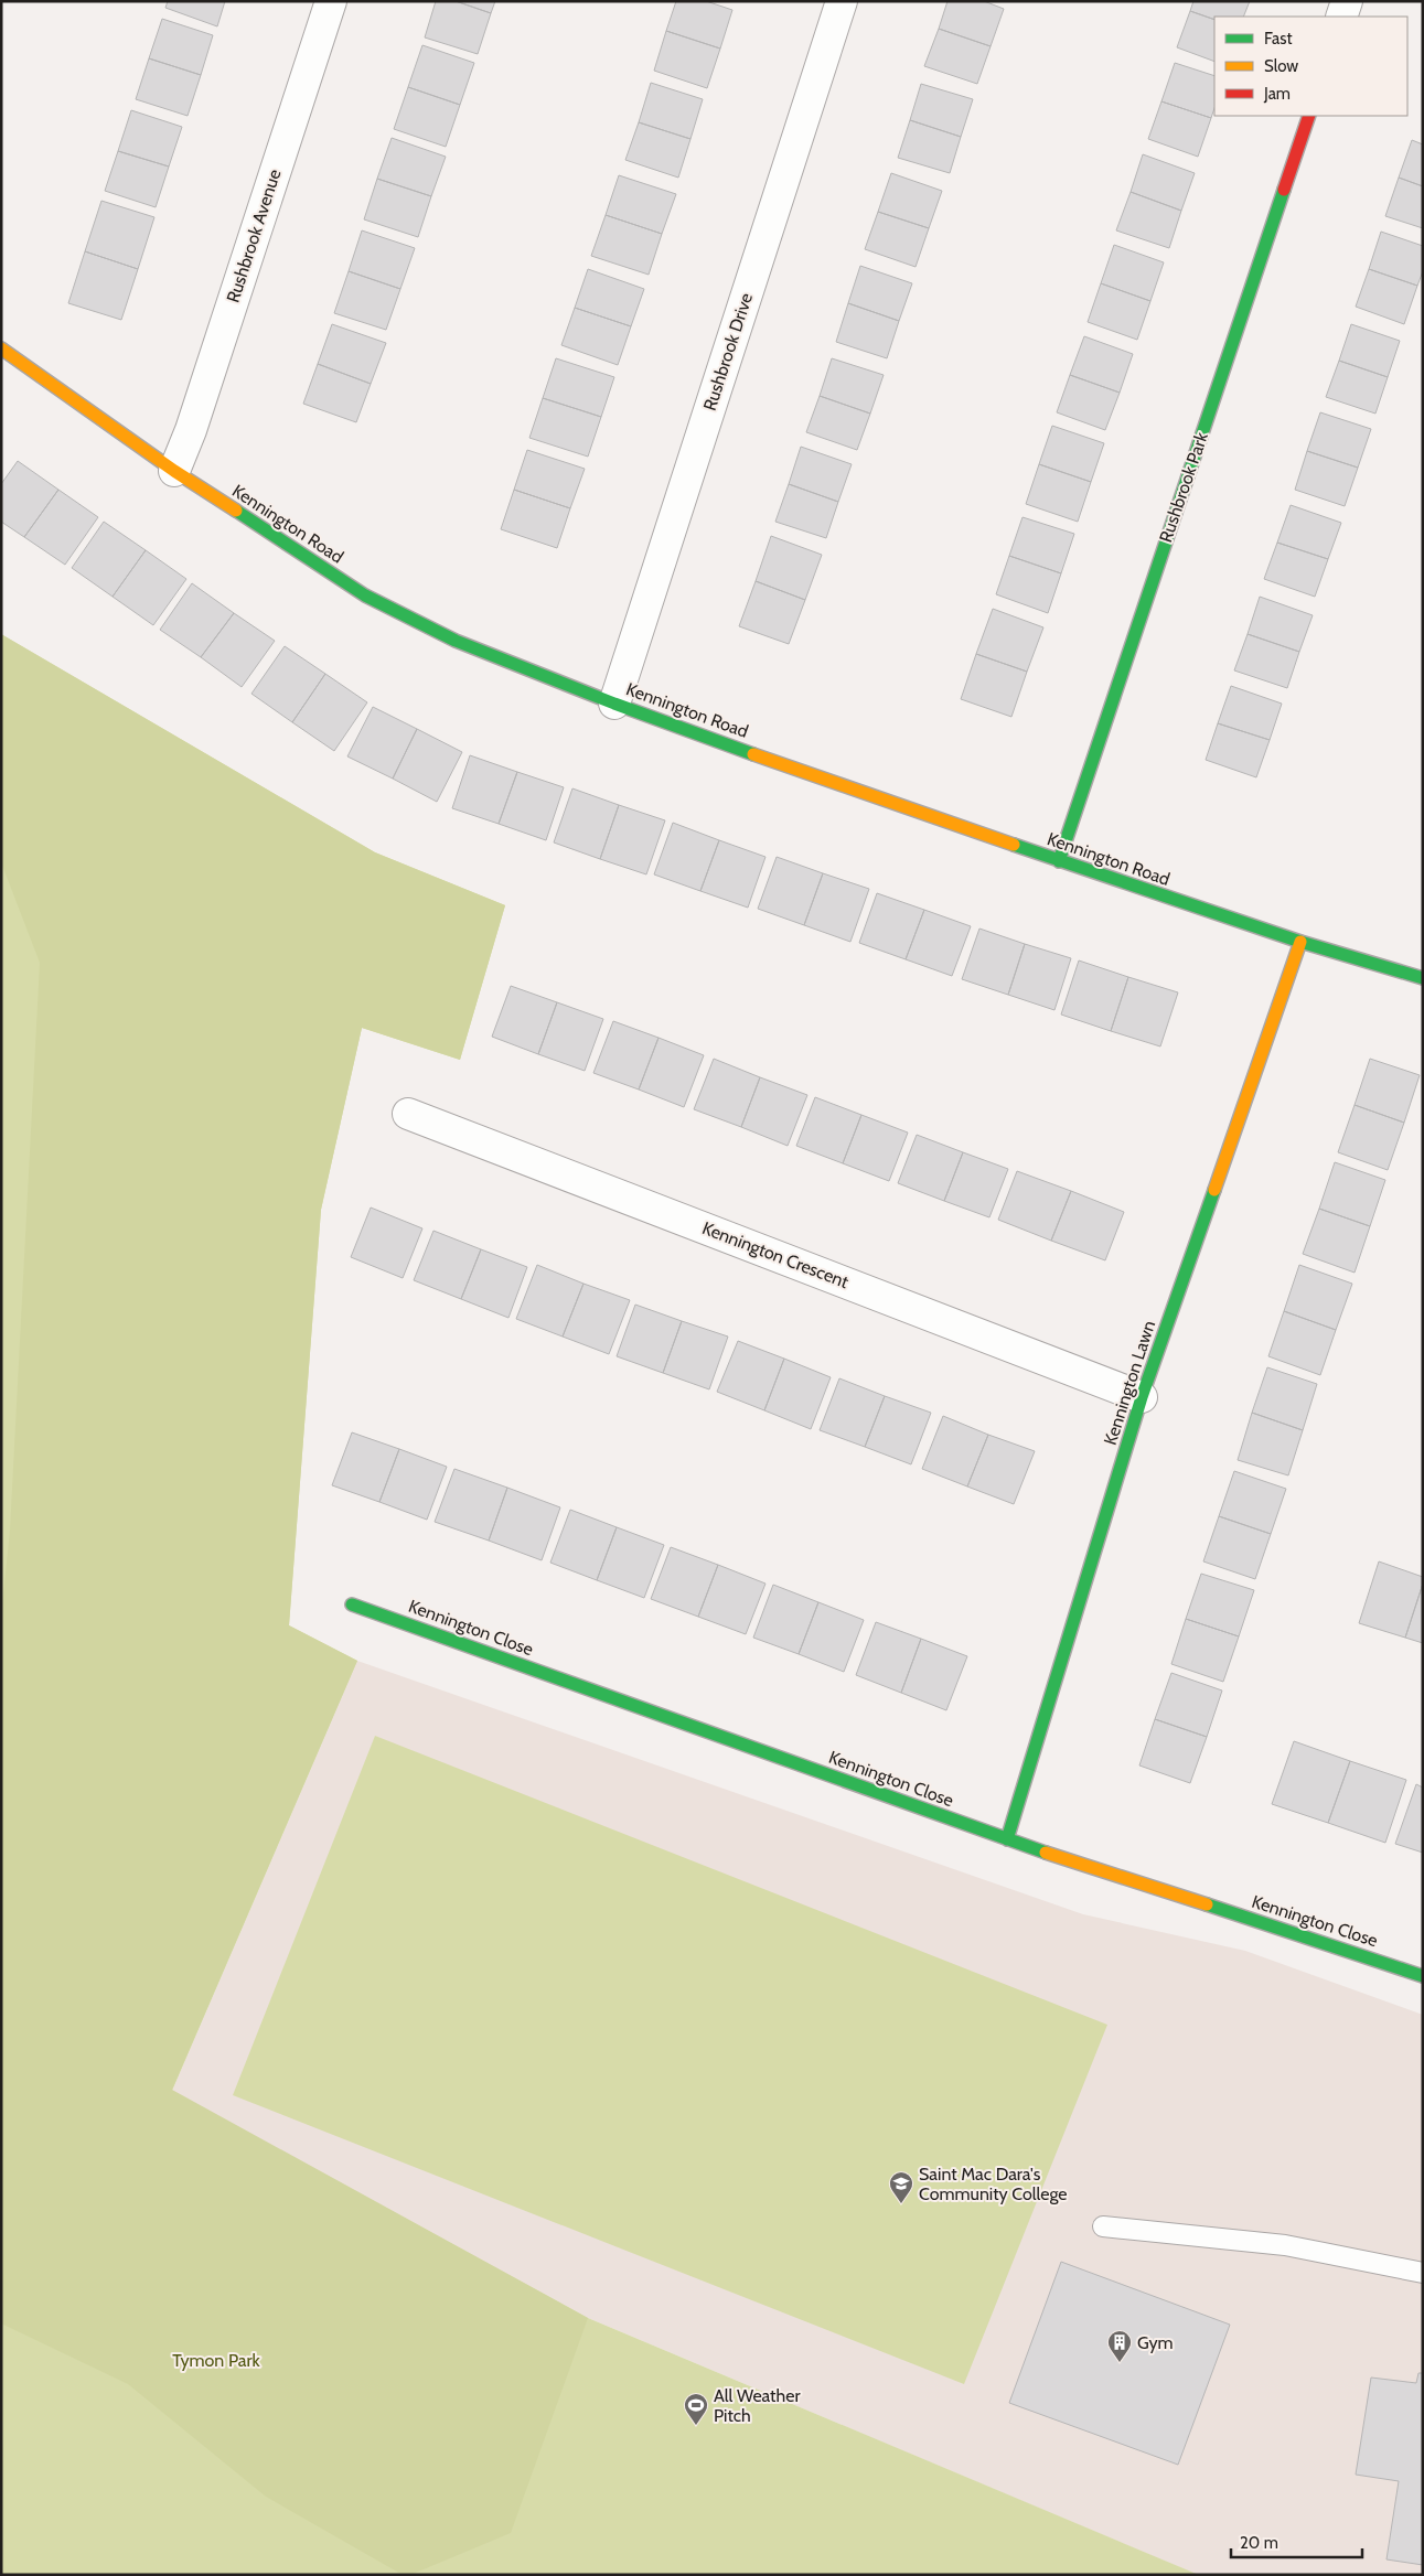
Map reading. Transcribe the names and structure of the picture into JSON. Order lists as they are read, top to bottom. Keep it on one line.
{"streets":{"street":["Rushbrook Avenue","Rushbrook Drive","Rushbrook Park","Kennington Road","Kennington Crescent","Kennington Lawn","Kennington Close"]},"crossings":[["Rushbrook Avenue","Kennington Road"],["Rushbrook Drive","Kennington Road"],["Rushbrook Park","Kennington Road"],["Kennington Road","Kennington Lawn"],["Kennington Crescent","Kennington Lawn"],["Kennington Lawn","Kennington Close"]],"parks":["Tymon Park"],"places":{"school or university":["Saint Mac Dara's Community College"],"building":["Gym"],"sports":["All Weather Pitch"]},"legend":["Fast","Slow","Jam"],"scale_bar":"20 m"}
